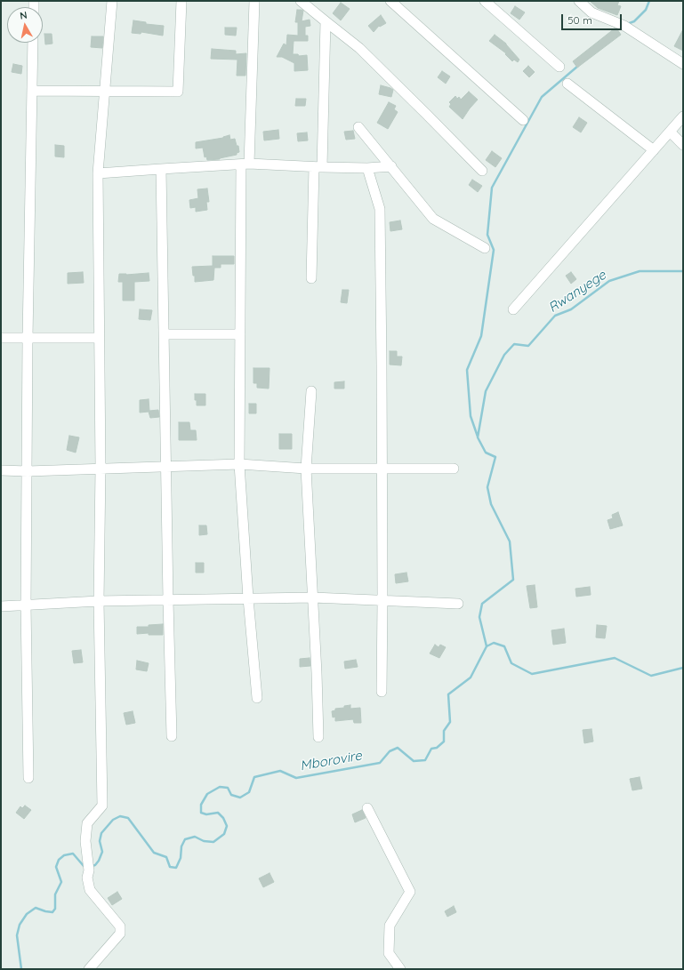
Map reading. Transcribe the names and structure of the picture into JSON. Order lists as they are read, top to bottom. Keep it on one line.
{"water":["Rwanyege","Mborovire"],"scale_bar":"50 m","north":"top"}
